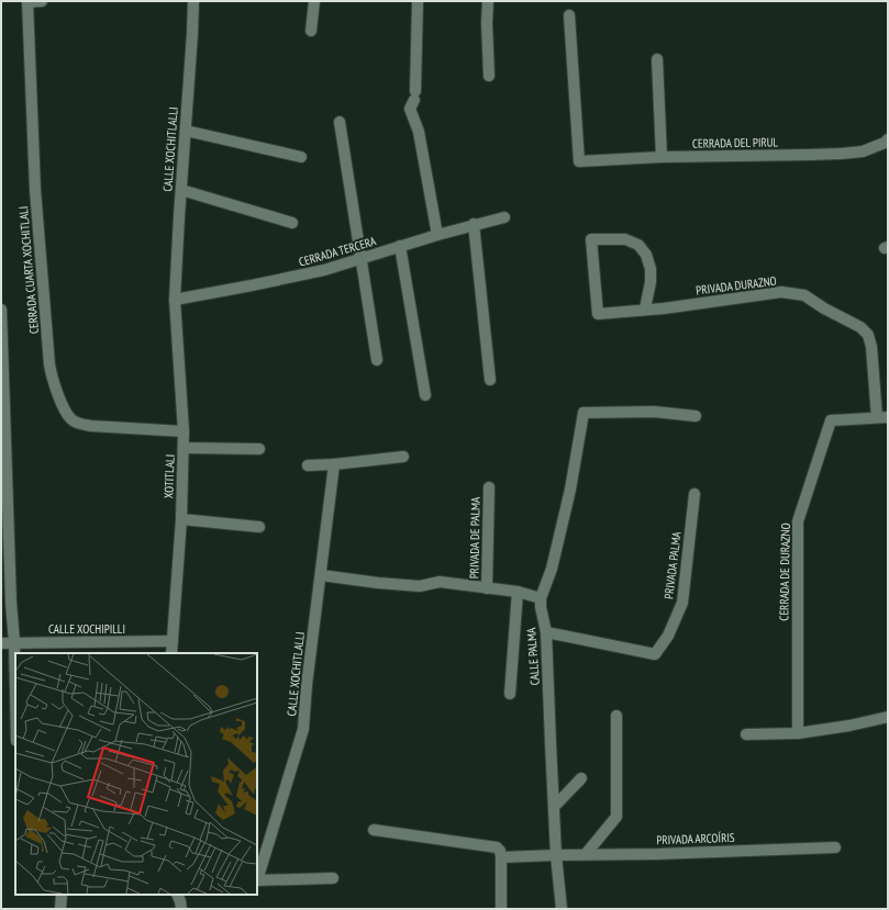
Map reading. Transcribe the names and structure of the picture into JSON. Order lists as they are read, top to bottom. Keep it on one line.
{"streets":{"street":["CERRADA DEL PIRUL","CALLE XOCHITLALLI","CERRADA TERCERA","CERRADA CUARTA XOCHITLALI","PRIVADA DURAZNO","XOTITLALI","PRIVADA DE PALMA","PRIVADA PALMA","CERRADA DE DURAZNO","CALLE XOCHIPILLI","CALLE PALMA","PRIVADA ARCOÍRIS"]},"crossings":[["CALLE XOCHITLALLI","CERRADA TERCERA"],["CALLE XOCHITLALLI","XOTITLALI"],["CERRADA TERCERA","XOTITLALI"],["CERRADA CUARTA XOCHITLALI","XOTITLALI"],["PRIVADA DURAZNO","CERRADA DE DURAZNO"],["XOTITLALI","CALLE XOCHIPILLI"],["PRIVADA PALMA","CALLE PALMA"],["CALLE PALMA","PRIVADA ARCOÍRIS"]]}
